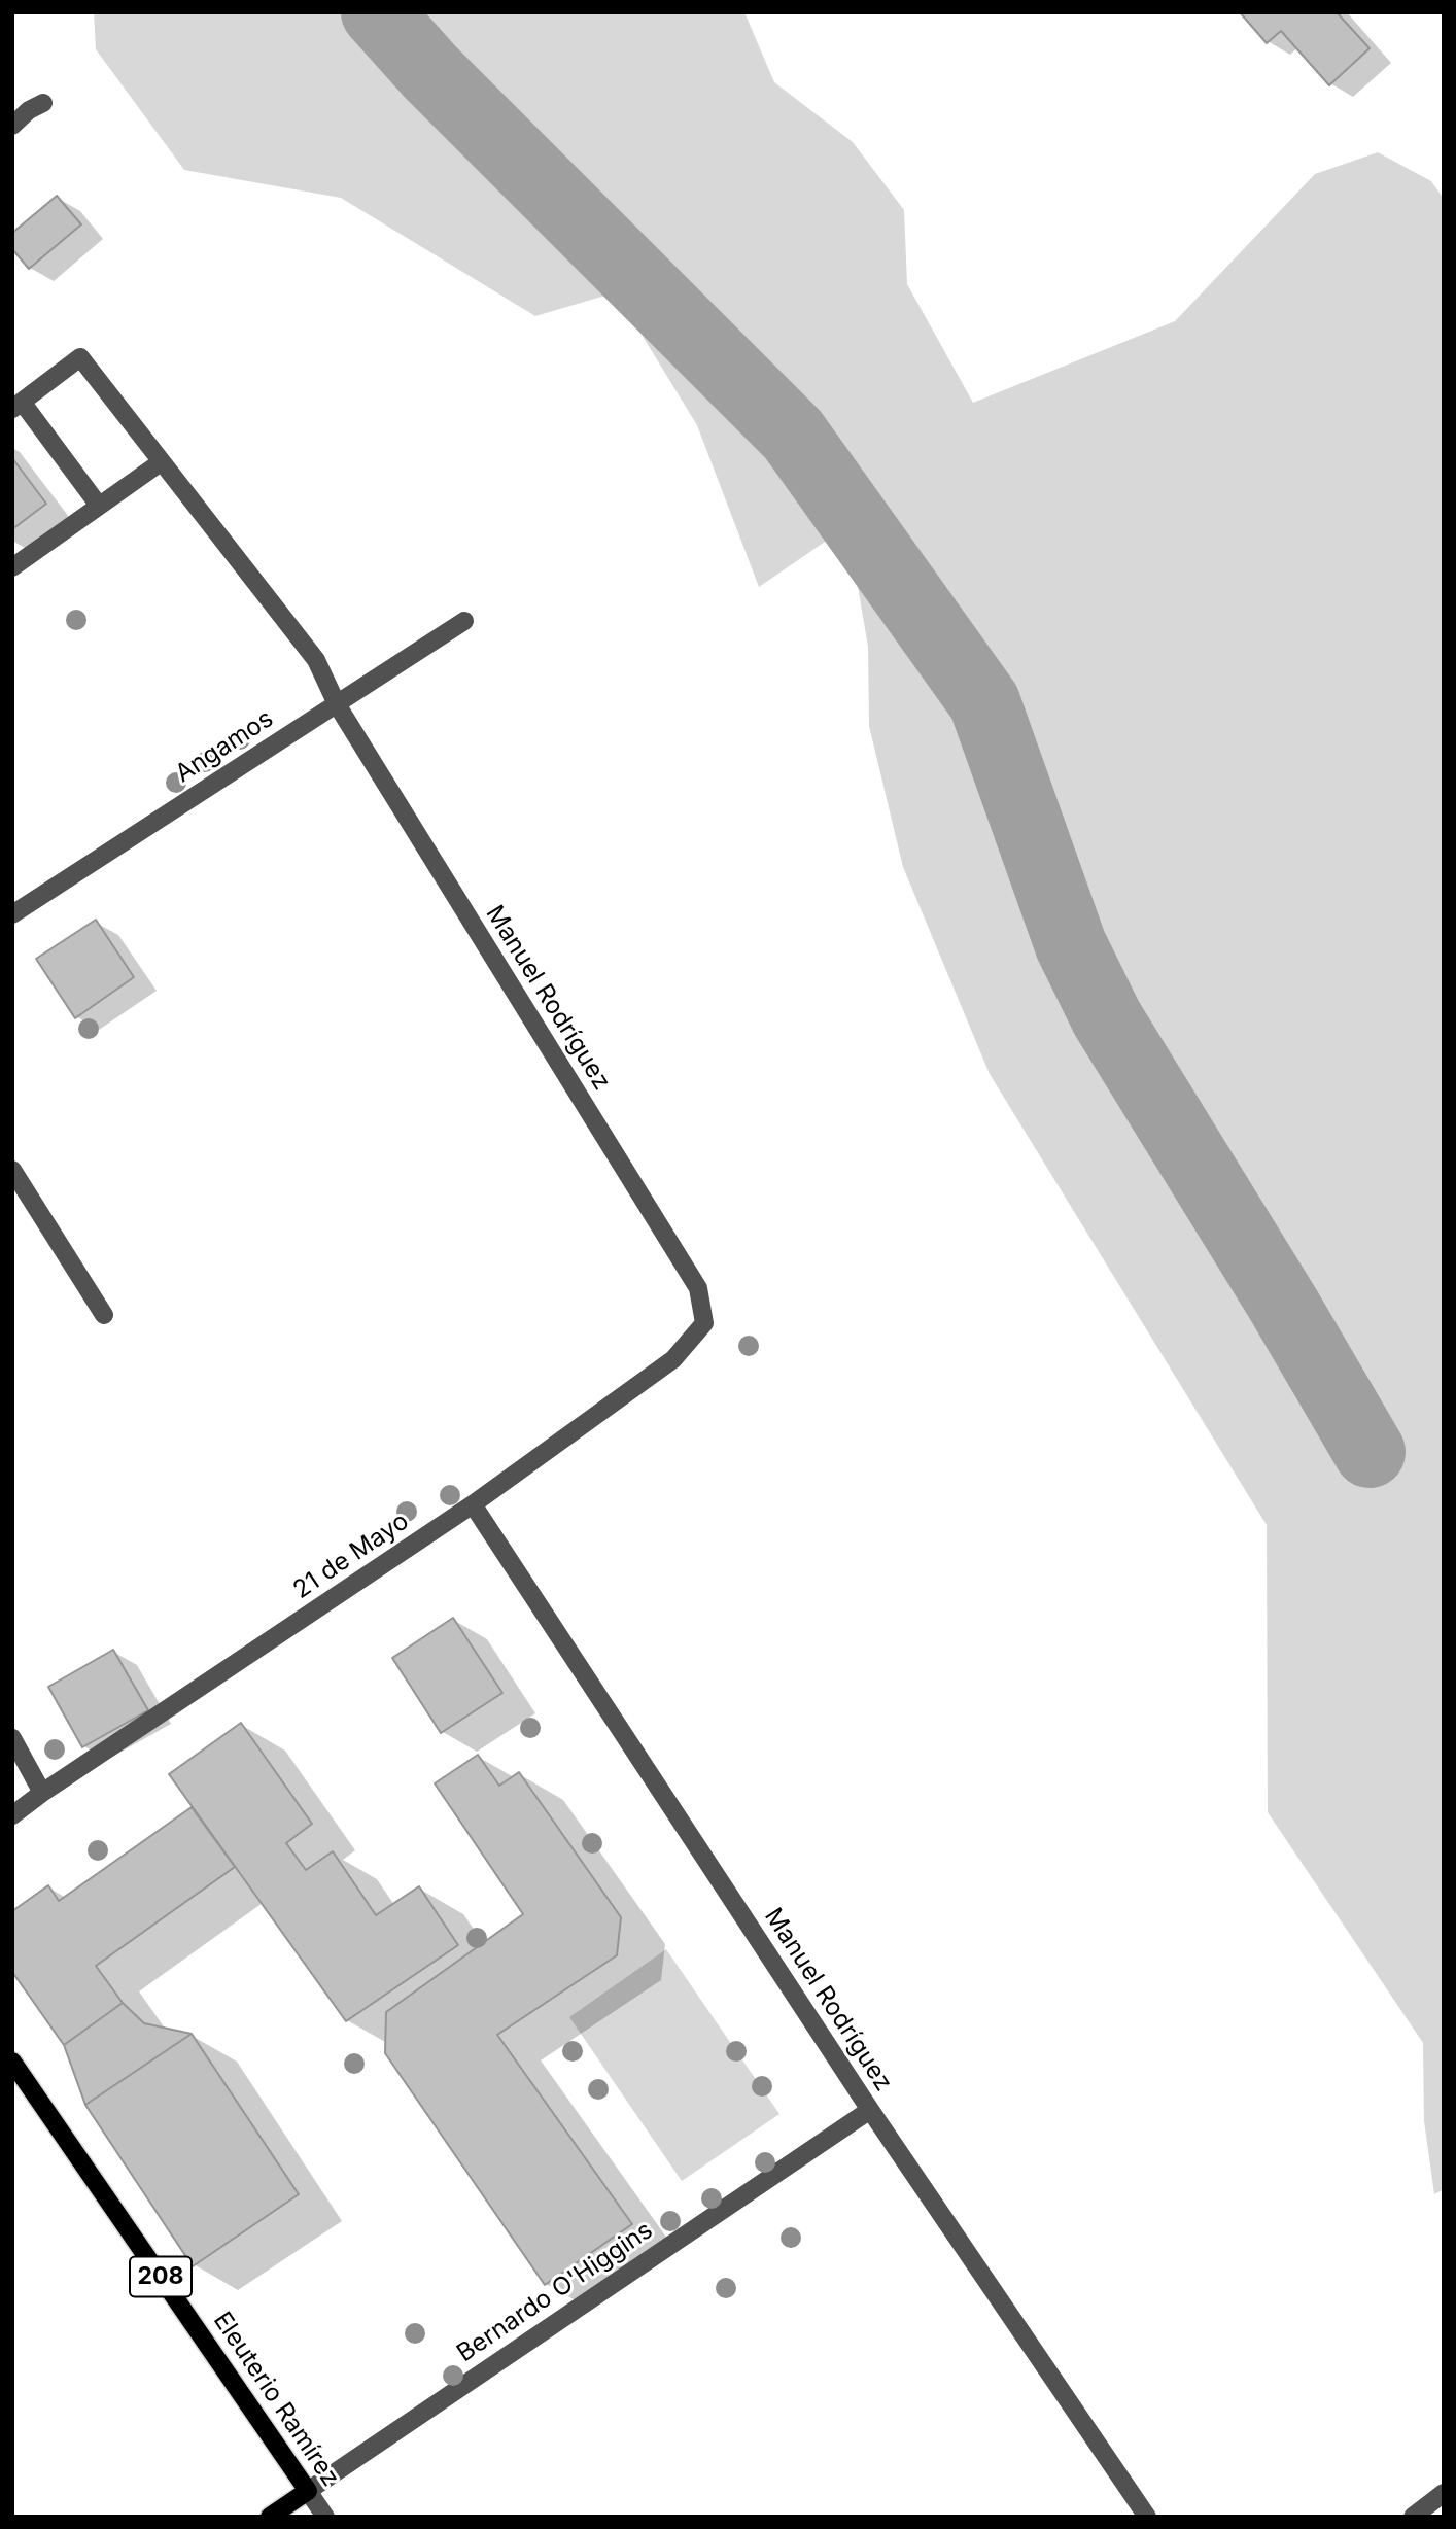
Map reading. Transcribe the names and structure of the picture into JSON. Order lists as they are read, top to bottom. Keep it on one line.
{"streets":{"main road":["208","Bernardo O'Higgins","Eleuterio Ramírez"],"street":["Angamos","Manuel Rodríguez","21 de Mayo"]},"crossings":[["Angamos","Manuel Rodríguez"],["Manuel Rodríguez","21 de Mayo"],["Manuel Rodríguez","Bernardo O'Higgins"],["Bernardo O'Higgins","Eleuterio Ramírez"]]}
